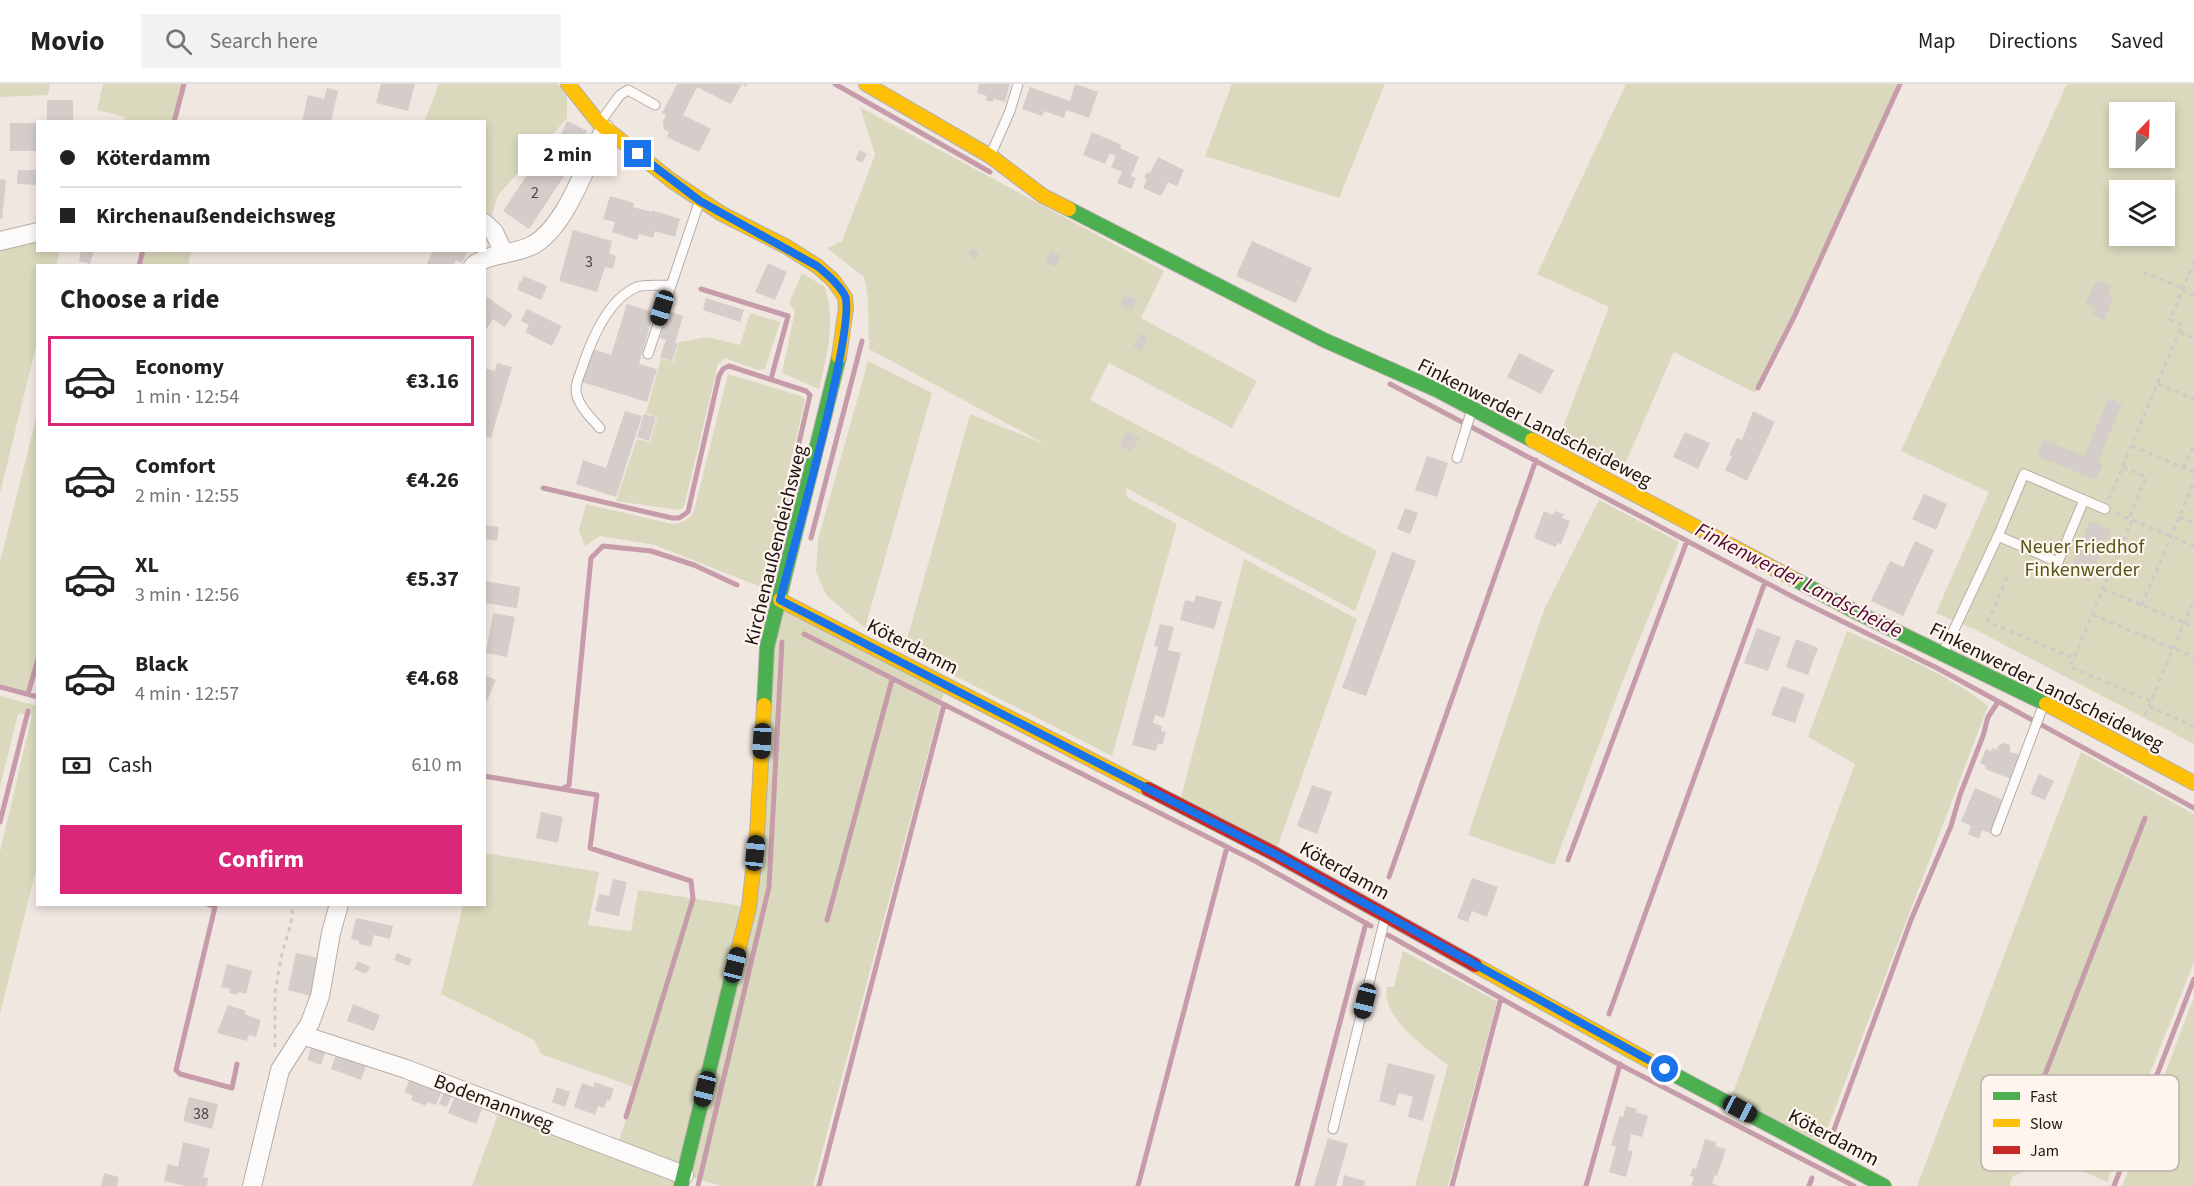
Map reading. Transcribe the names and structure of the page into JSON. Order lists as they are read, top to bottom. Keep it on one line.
{"streets":{"street":["Finkenwerder Landscheideweg","Kirchenaußendeichsweg","Köterdamm","Bodemannweg"]},"crossings":[["Kirchenaußendeichsweg","Köterdamm"],["Kirchenaußendeichsweg","Bodemannweg"]],"water":["Finkenwerder Landscheide"],"parks":["Neuer Friedhof Finkenwerder"],"house_numbers":["2","3","38"],"legend":["Fast","Slow","Jam"],"north":"top right","page":{"header":"Movio","search":"Search here","nav":["Map","Directions","Saved"],"banner":["Köterdamm","Kirchenaußendeichsweg"],"bubble":"2 min","heading":"Choose a ride","list":[{"name":"Economy","note":"1 min · 12:54","value":"€3.16"},{"name":"Comfort","note":"2 min · 12:55","value":"€4.26"},{"name":"XL","note":"3 min · 12:56","value":"€5.37"},{"name":"Black","note":"4 min · 12:57","value":"€4.68"}],"pay":["Cash","610 m"],"buttons":"Confirm"}}
